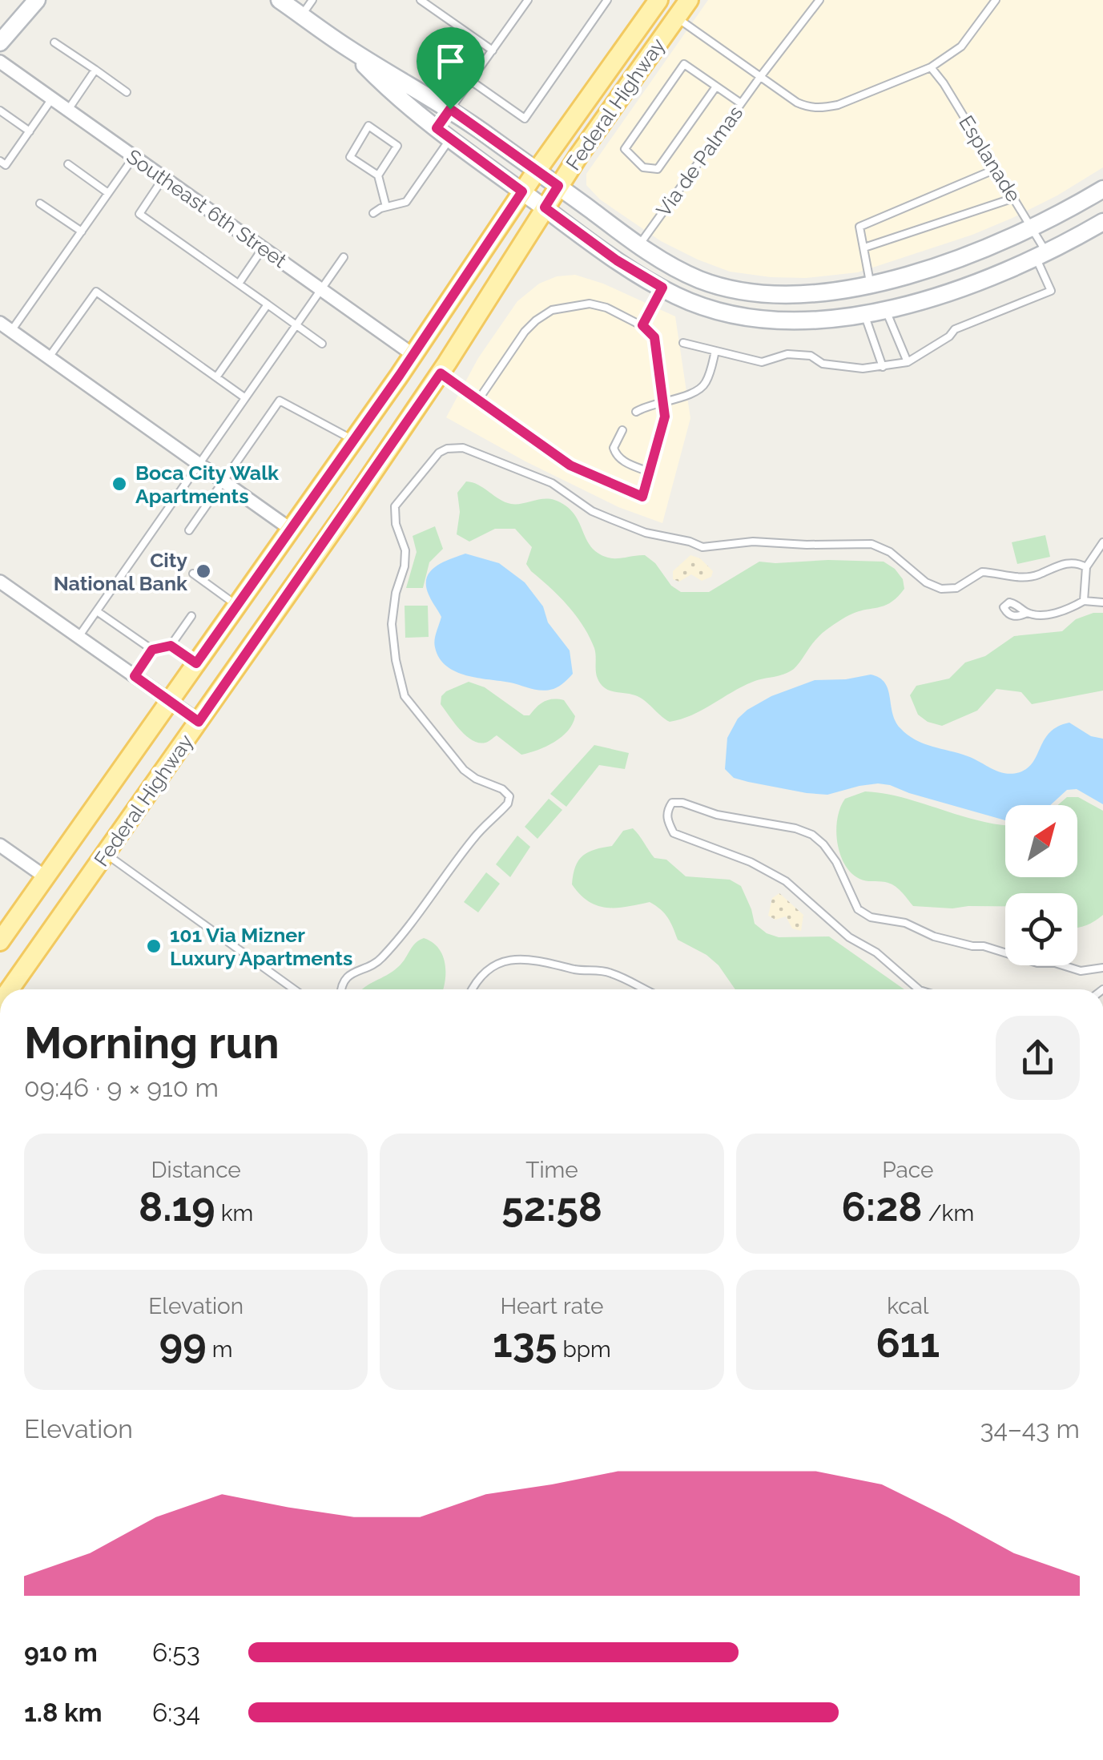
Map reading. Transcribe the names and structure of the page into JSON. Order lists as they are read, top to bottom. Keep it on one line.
{"streets":{"main road":["Federal Highway"],"street":["Southeast 6th Street"],"lane":["Esplanade","Via de Palmas"]},"crossings":[["Federal Highway","Southeast 6th Street"]],"places":["Boca City Walk Apartments","City National Bank","101 Via Mizner Luxury Apartments"],"north":"top right","page":{"heading":["Morning run","09:46 · 9 × 910 m"],"stats":[["Distance","8.19 km"],["Time","52:58"],["Pace","6:28 /km"],["Elevation","99 m"],["Heart rate","135 bpm"],["kcal","611"]],"chart":["Elevation","34–43 m"],"list":[{"name":"910 m","note":"6:53"},{"name":"1.8 km","note":"6:34"}]}}
